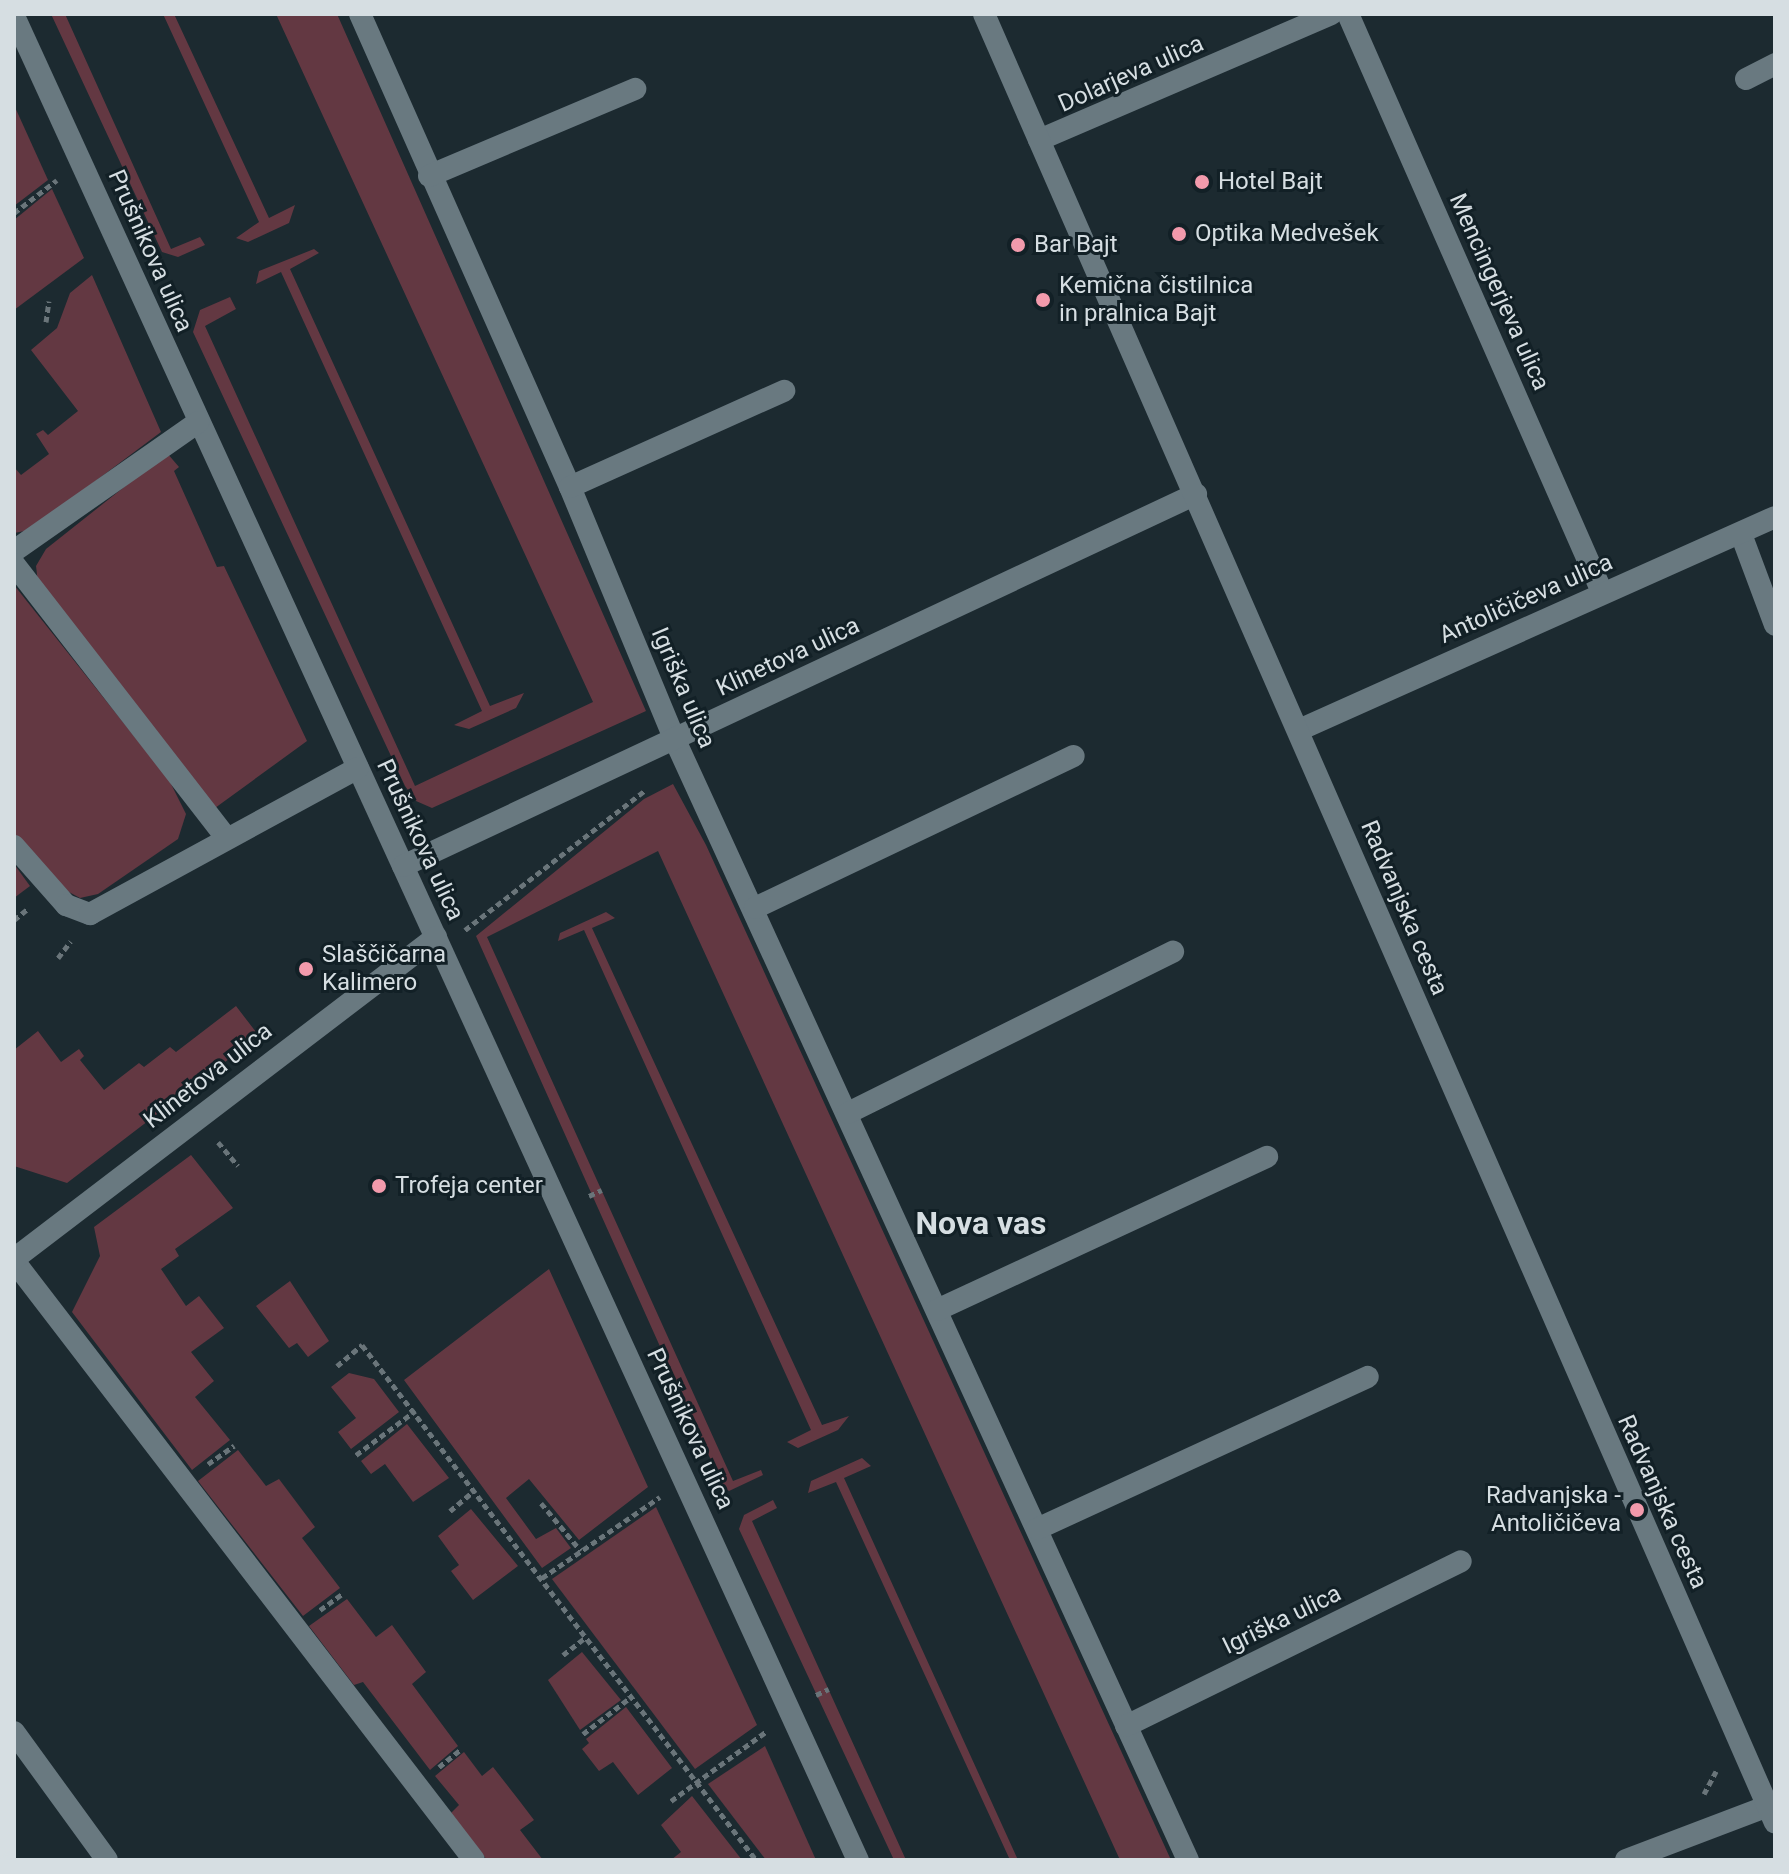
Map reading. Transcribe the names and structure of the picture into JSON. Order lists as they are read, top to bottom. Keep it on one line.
{"streets":{"street":["Dolarjeva ulica","Prušnikova ulica","Mencingerjeva ulica","Antoličičeva ulica","Klinetova ulica","Igriška ulica","Radvanjska cesta"]},"crossings":[["Dolarjeva ulica","Radvanjska cesta"],["Prušnikova ulica","Klinetova ulica"],["Mencingerjeva ulica","Antoličičeva ulica"],["Antoličičeva ulica","Radvanjska cesta"],["Klinetova ulica","Igriška ulica"],["Klinetova ulica","Radvanjska cesta"]],"districts":["Nova vas"],"places":["Hotel Bajt","Optika Medvešek","Bar Bajt","Kemična čistilnica in pralnica Bajt","Slaščičarna Kalimero","Trofeja center","Radvanjska - Antoličičeva"]}
